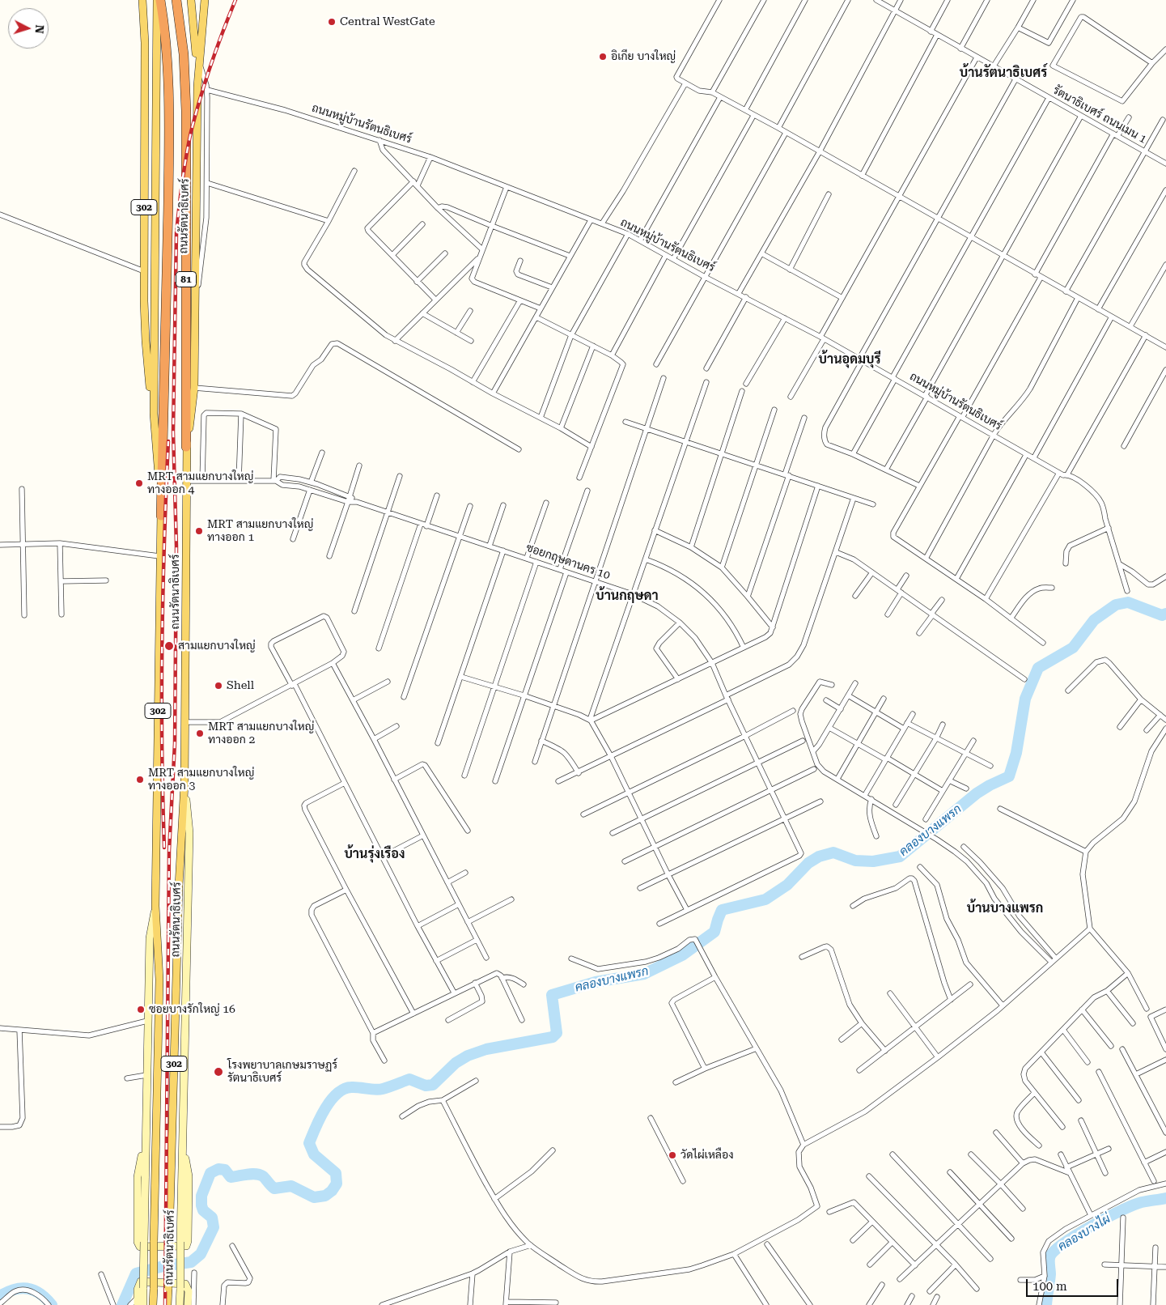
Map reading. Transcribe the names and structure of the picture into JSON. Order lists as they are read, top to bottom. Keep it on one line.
{"streets":{"highway":["81"],"main road":["302","ถนนรัตนาธิเบศร์"],"street":["รัตนาธิเบศร์ ถนนเมน 1","ถนนหมู่บ้านรัตนธิเบศร์","ซอยกฤษดานคร 10"]},"crossings":[["302","ถนนรัตนาธิเบศร์"],["ถนนรัตนาธิเบศร์","81"],["ถนนรัตนาธิเบศร์","ซอยกฤษดานคร 10"]],"districts":["บ้านรัตนาธิเบศร์","บ้านอุดมบุรี","บ้านกฤษดา","บ้านรุ่งเรือง","บ้านบางแพรก"],"water":["คลองบางแพรก","คลองบางไผ่"],"places":["Central WestGate","อิเกีย บางใหญ่","MRT สามแยกบางใหญ่ ทางออก 4","MRT สามแยกบางใหญ่ ทางออก 1","สามแยกบางใหญ่","Shell","MRT สามแยกบางใหญ่ ทางออก 2","MRT สามแยกบางใหญ่ ทางออก 3","ซอยบางรักใหญ่ 16","โรงพยาบาลเกษมราษฏร์ รัตนาธิเบศร์","วัดไผ่เหลือง"],"scale_bar":"100 m","north":"right"}
